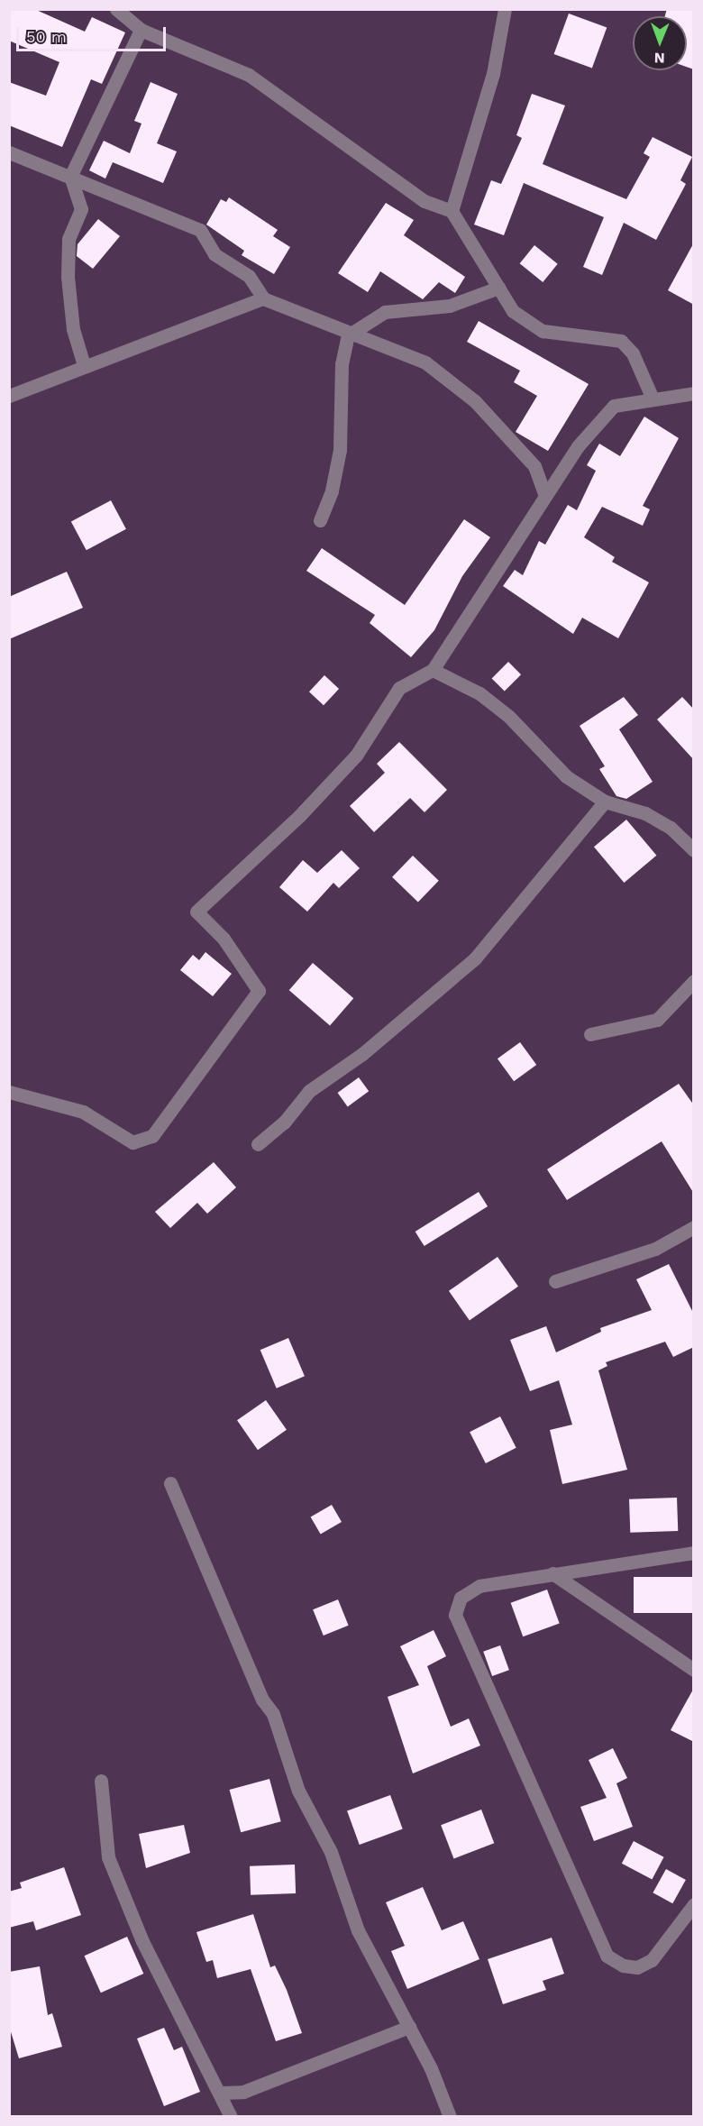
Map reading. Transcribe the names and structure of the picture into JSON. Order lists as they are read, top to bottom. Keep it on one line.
{"scale_bar":"50 m","north":"bottom"}
